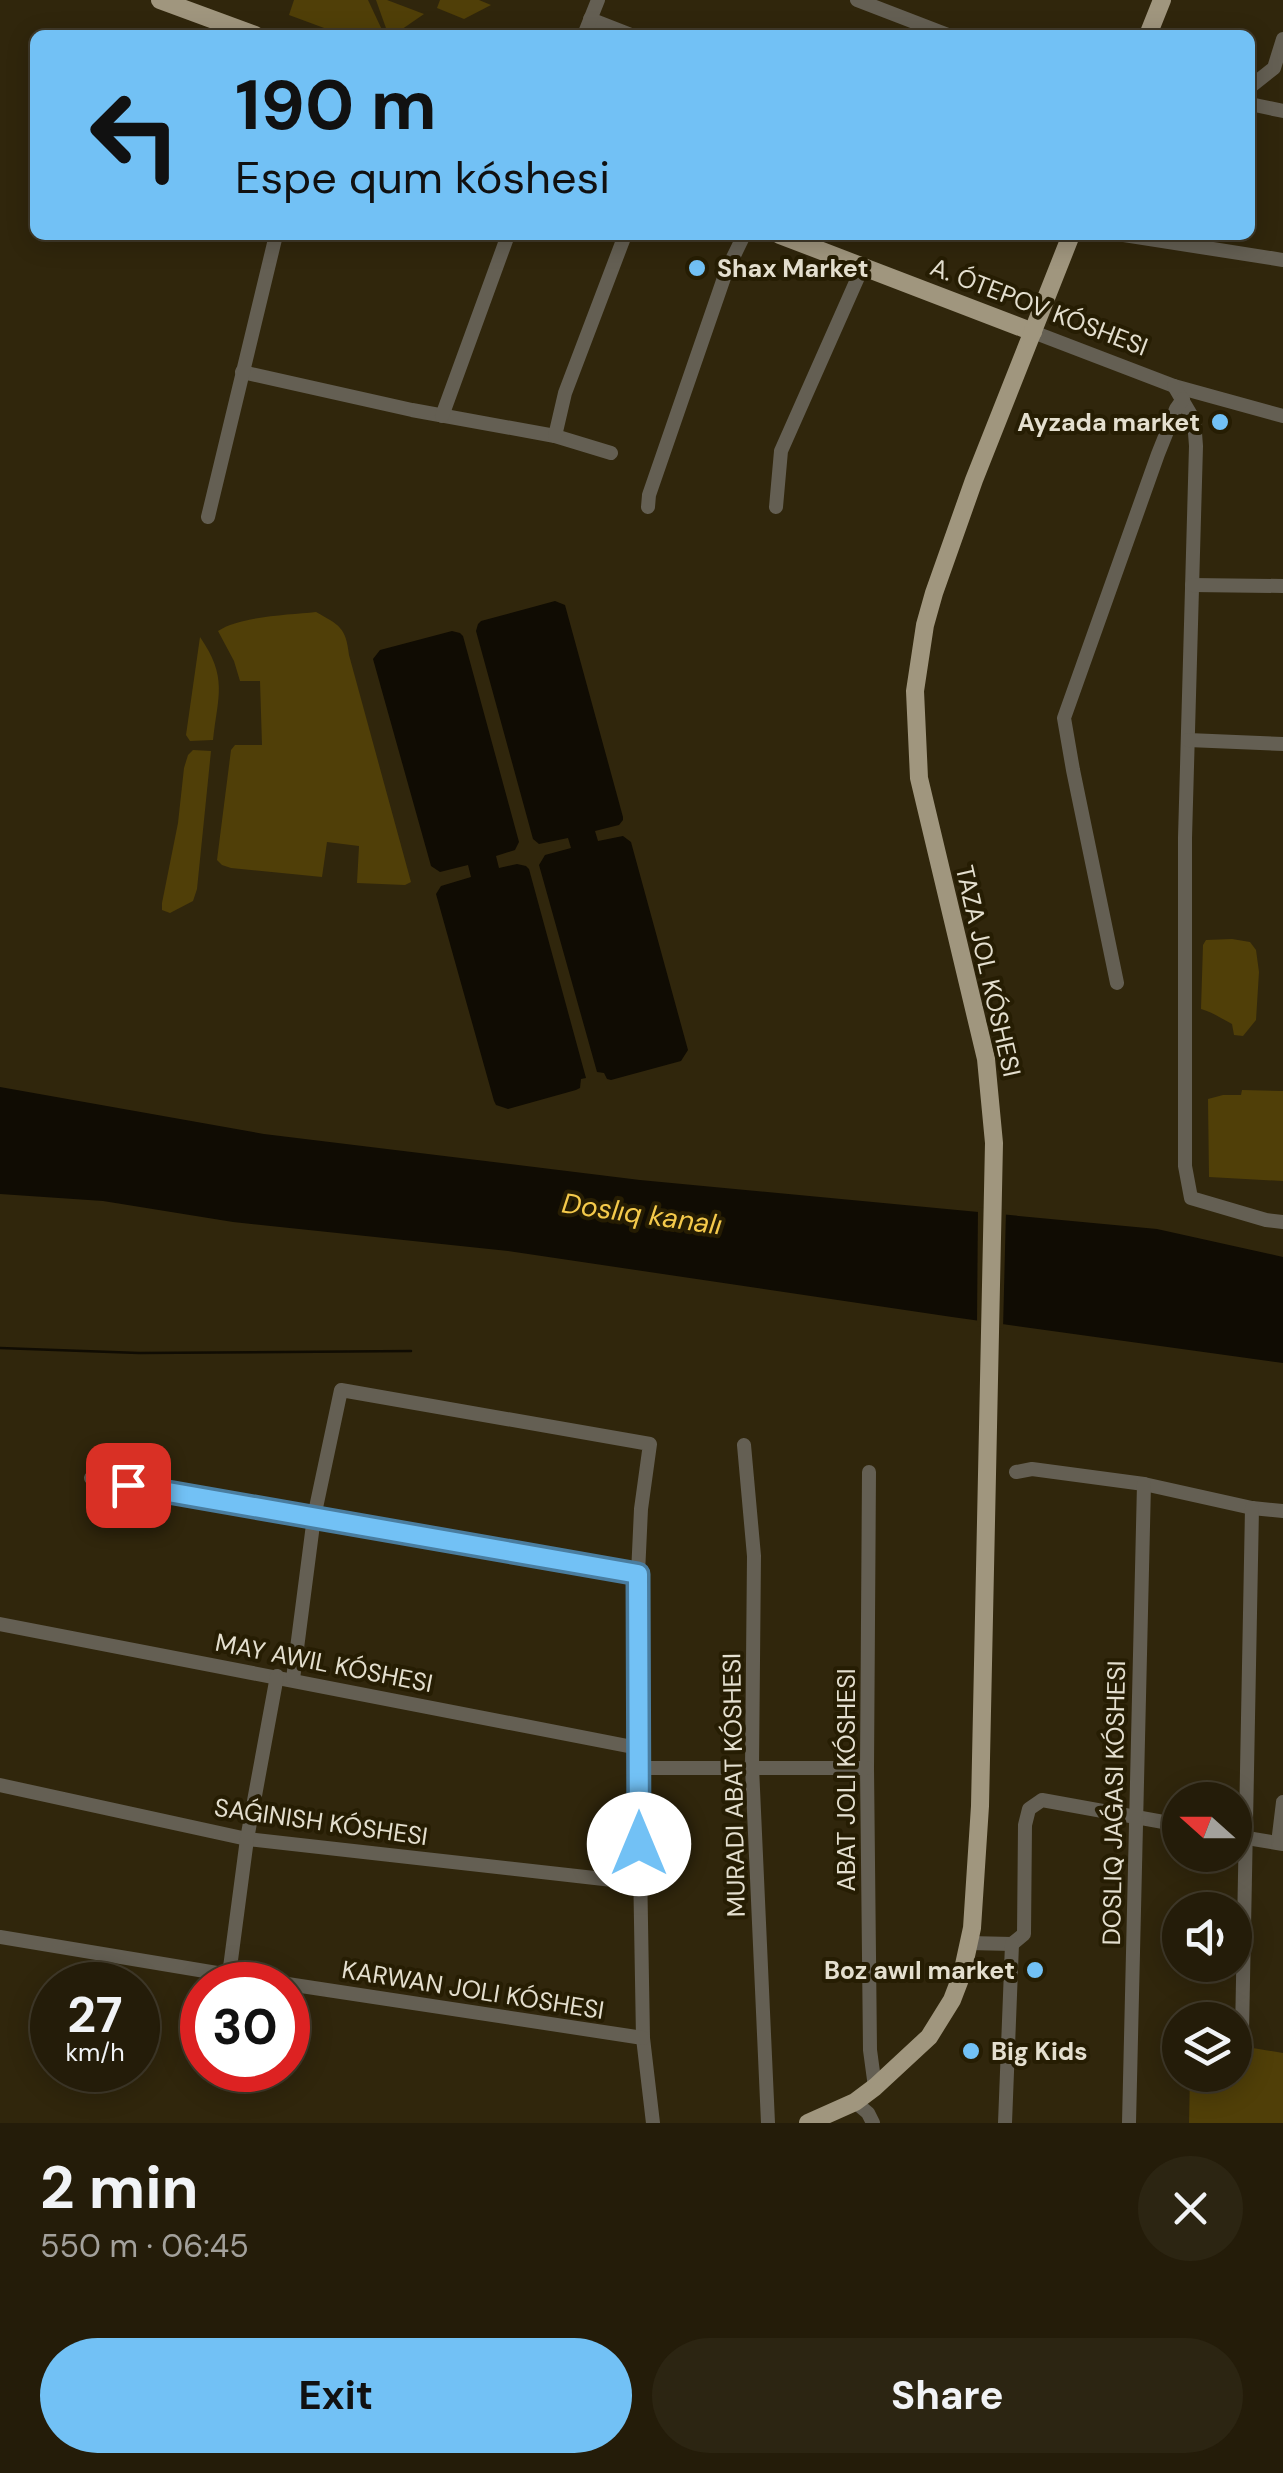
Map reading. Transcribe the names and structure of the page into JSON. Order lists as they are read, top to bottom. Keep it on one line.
{"streets":{"main road":["A. ÓTEPOV KÓSHESI","TAZA JOL KÓSHESI"]},"crossings":[["A. ÓTEPOV KÓSHESI","TAZA JOL KÓSHESI"]],"water":["Doslıq kanalı"],"places":["Shax Market","Ayzada market","Boz awıl market","Big Kids"],"north":"left","page":{"turn":["190 m","Espe qum kóshesi"],"speed":"27 km/h","limit":"30","heading":["2 min","550 m · 06:45"],"buttons":["Exit","Share"]}}
